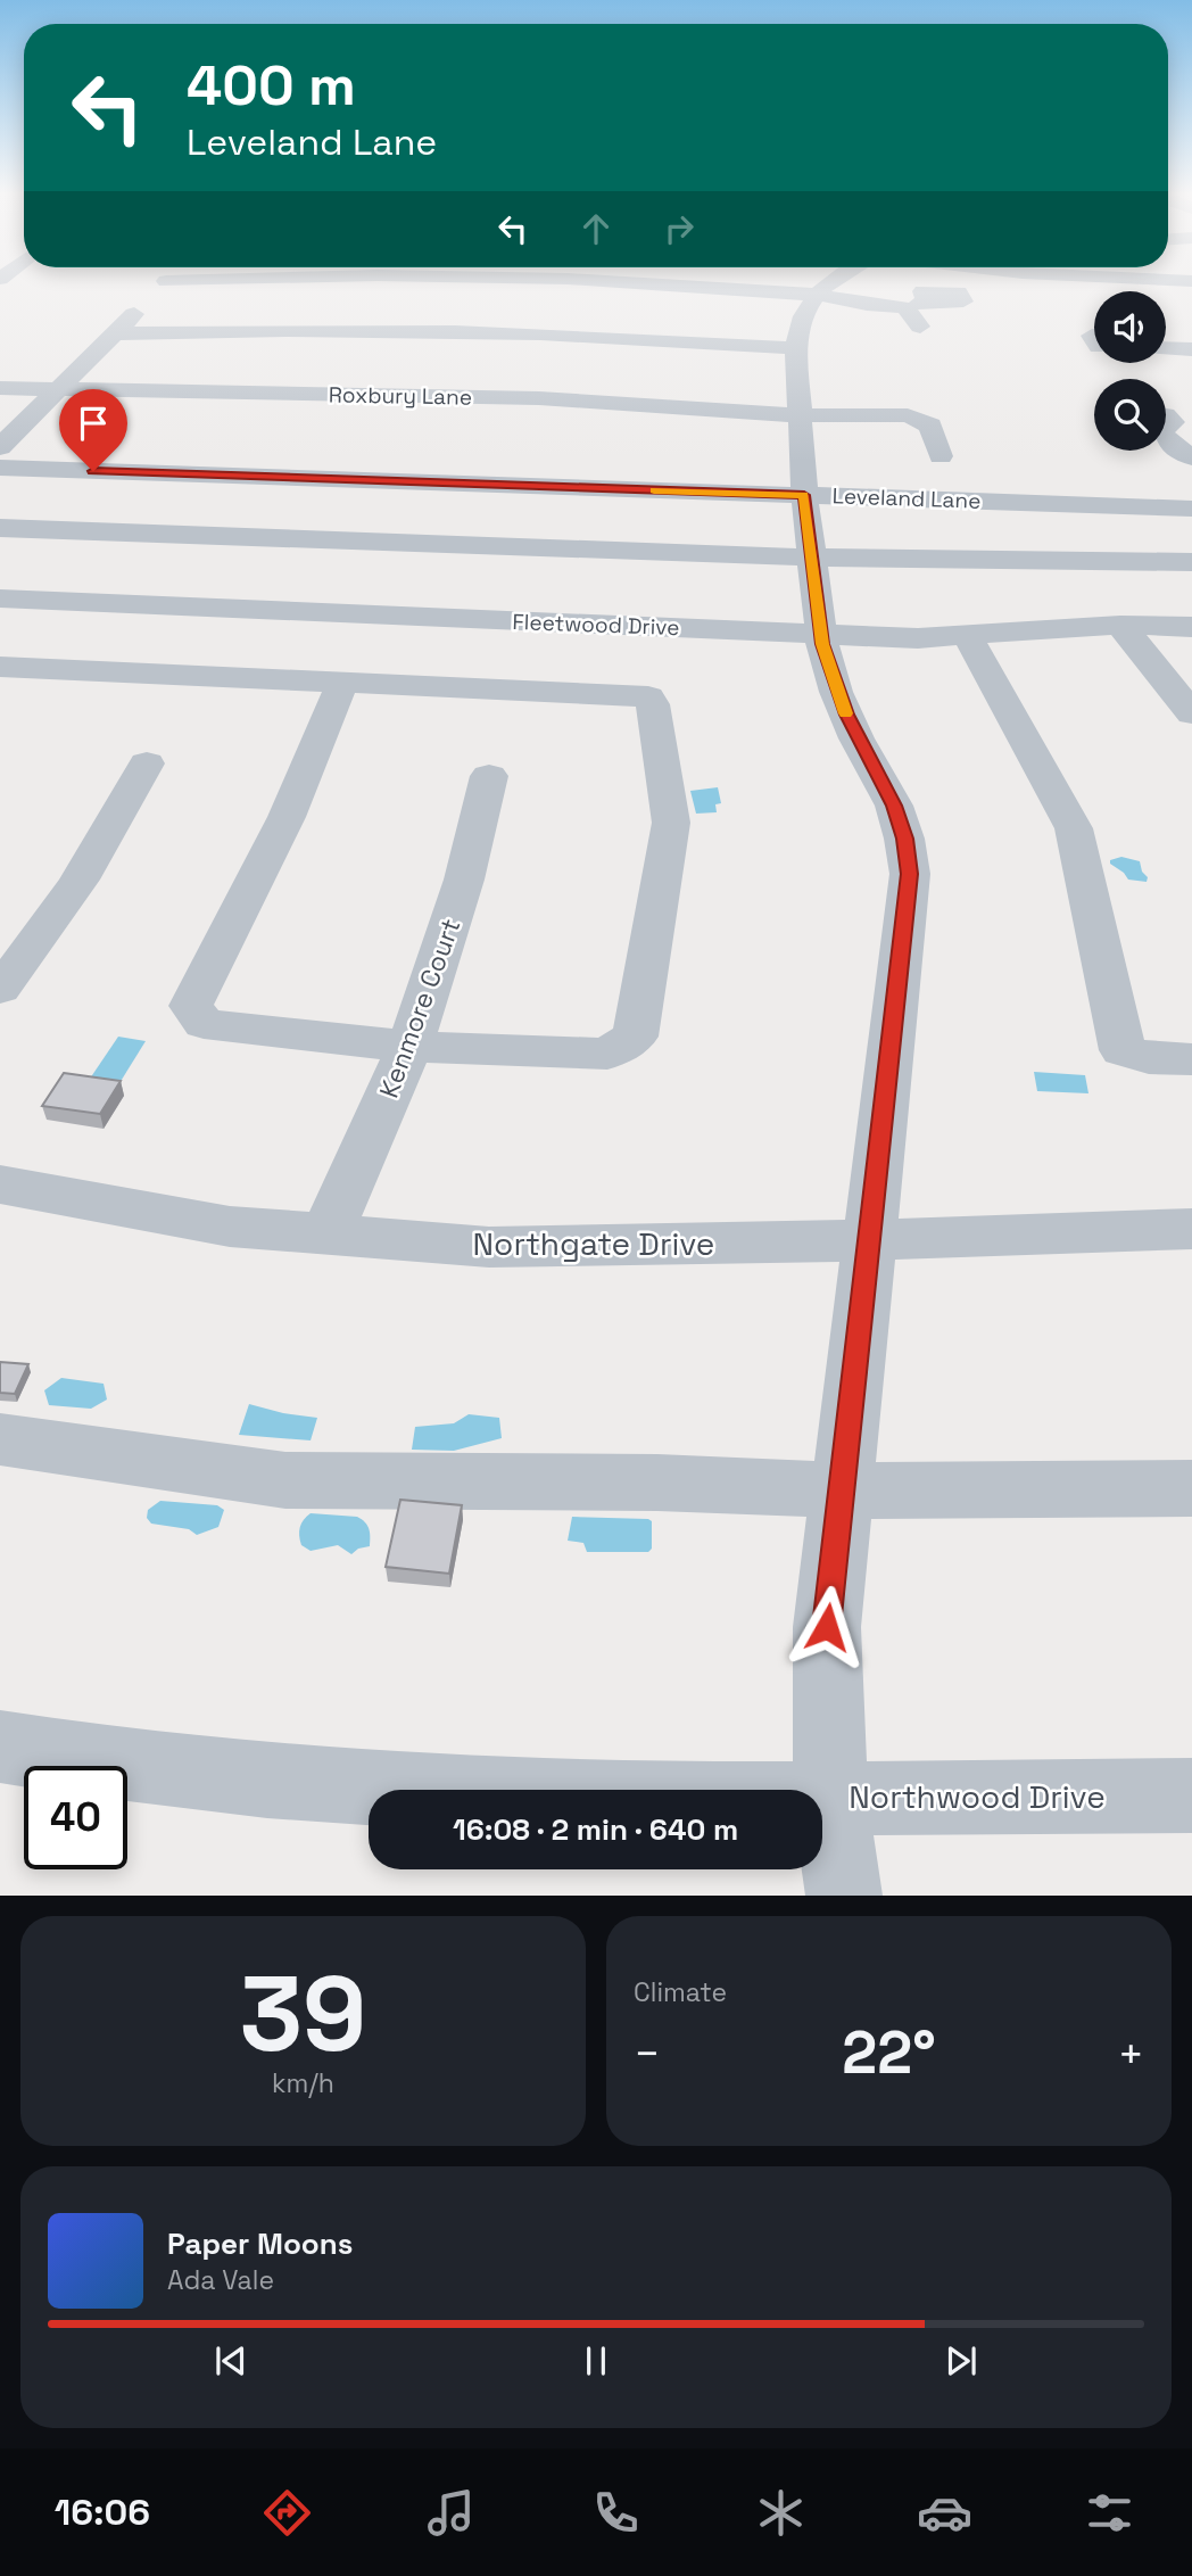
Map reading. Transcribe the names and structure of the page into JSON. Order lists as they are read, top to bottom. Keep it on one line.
{"streets":{"street":["Roxbury Lane","Leveland Lane","Fleetwood Drive","Kenmore Court","Northgate Drive","Northwood Drive"]},"crossings":[["Kenmore Court","Northgate Drive"]],"page":{"turn":["400 m","Leveland Lane"],"limit":"40","trip":"16:08 · 2 min · 640 m","tile":[["39","km/h"],"Climate"],"heat":["−","22°","+"],"song":["Paper Moons","Ada Vale"],"tabs":"16:06"}}
